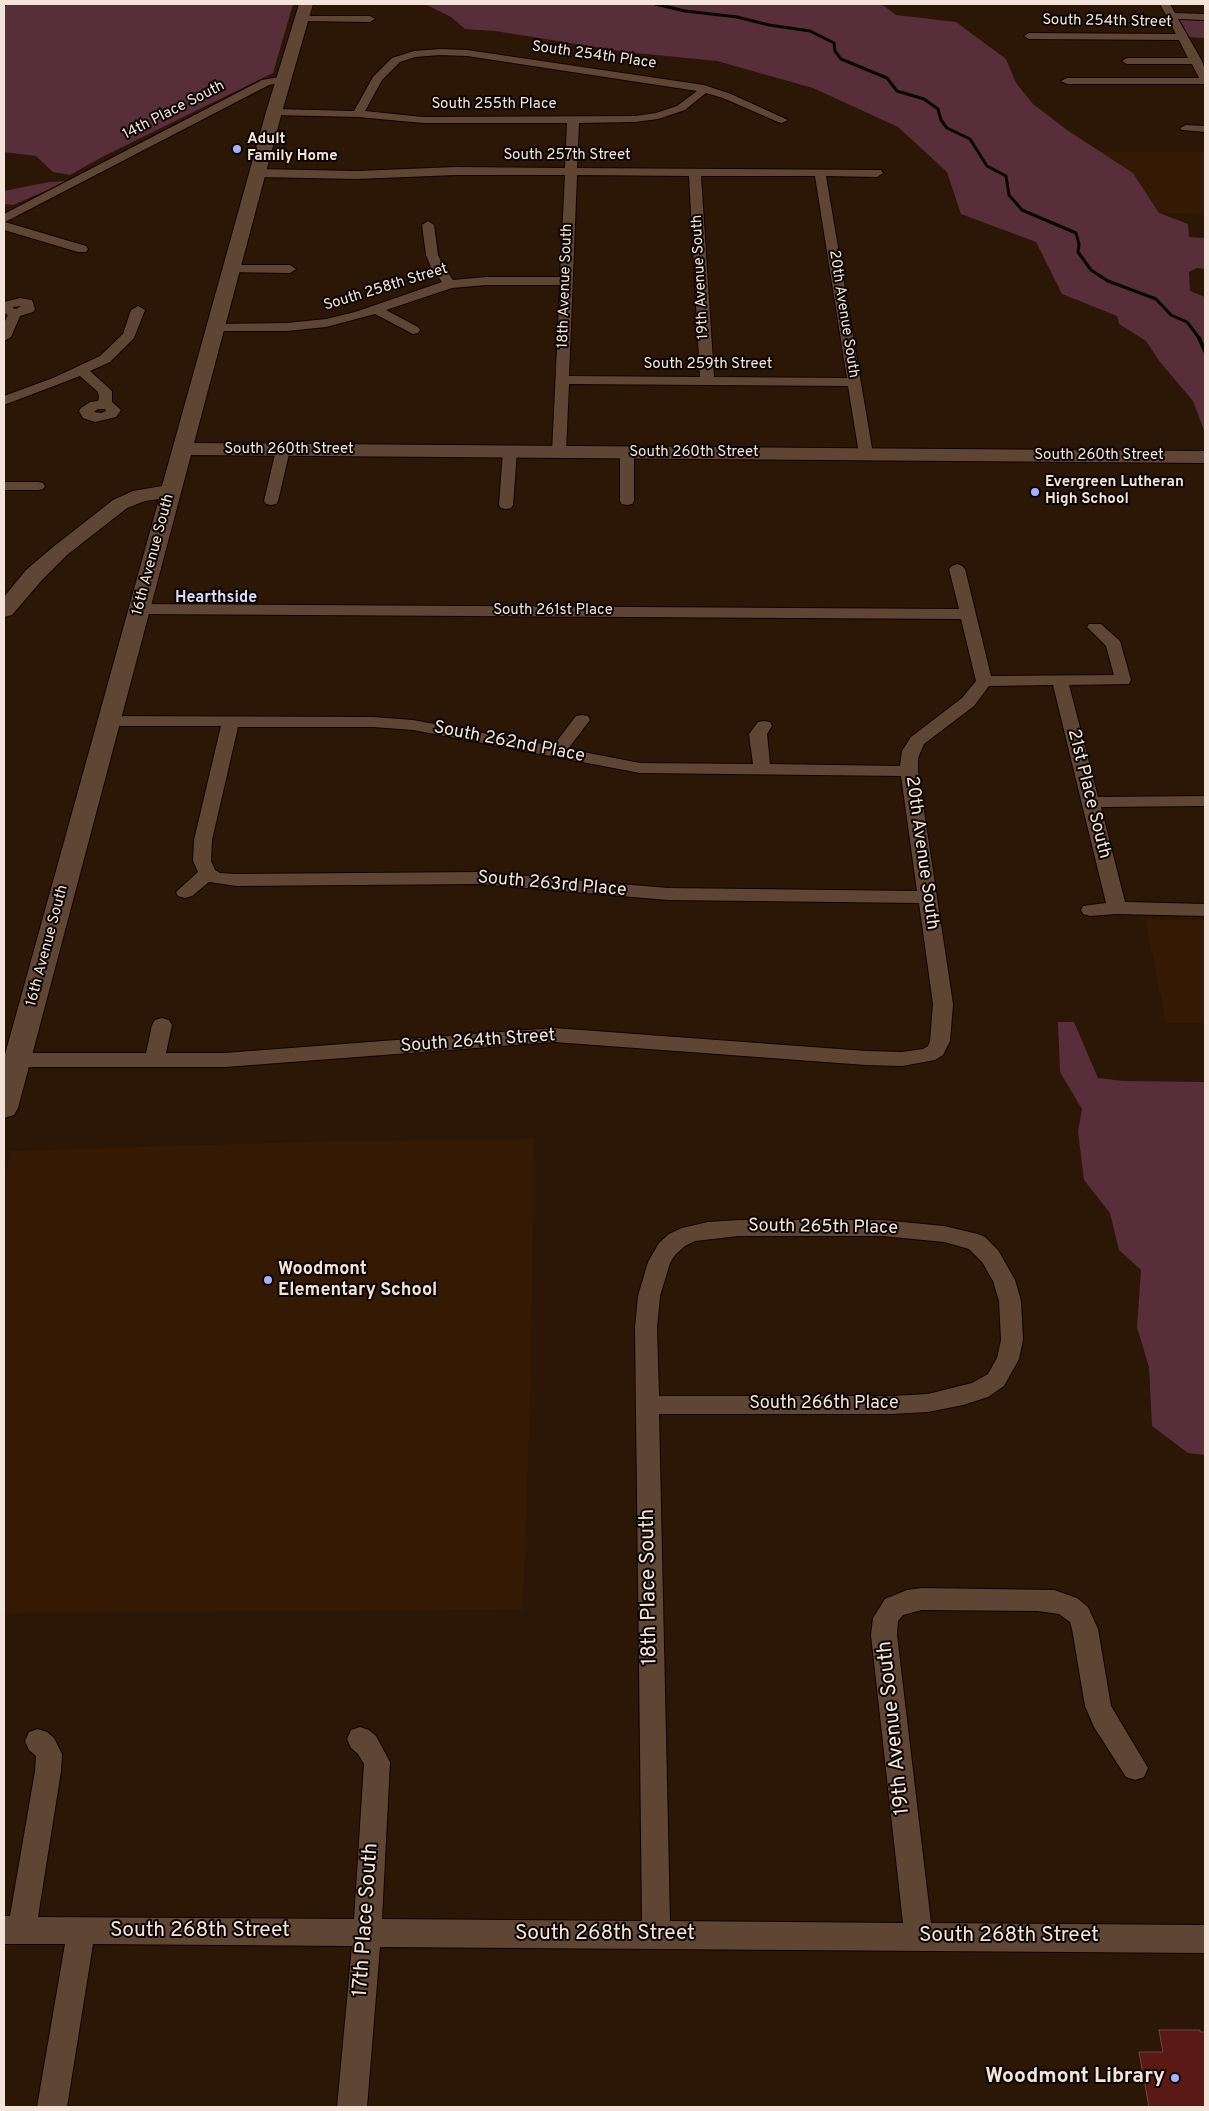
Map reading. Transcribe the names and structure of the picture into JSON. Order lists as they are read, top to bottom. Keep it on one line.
{"streets":{"main road":["South 260th Street","16th Avenue South"],"street":["South 254th Street","South 254th Place","South 255th Place","14th Place South","South 257th Street","19th Avenue South","18th Avenue South","South 258th Street","20th Avenue South","South 259th Street","South 261st Place","South 262nd Place","21st Place South","South 263rd Place","South 264th Street","South 265th Place","South 266th Place","18th Place South","17th Place South","South 268th Street"]},"crossings":[["South 254th Place","South 255th Place"],["South 255th Place","18th Avenue South"],["South 255th Place","16th Avenue South"],["14th Place South","16th Avenue South"],["South 257th Street","19th Avenue South"],["South 257th Street","18th Avenue South"],["South 257th Street","20th Avenue South"],["South 257th Street","16th Avenue South"],["19th Avenue South","South 259th Street"],["19th Avenue South","South 268th Street"],["18th Avenue South","South 258th Street"],["18th Avenue South","South 259th Street"],["18th Avenue South","South 260th Street"],["South 258th Street","16th Avenue South"],["20th Avenue South","South 259th Street"],["20th Avenue South","South 260th Street"],["20th Avenue South","South 262nd Place"],["20th Avenue South","South 263rd Place"],["20th Avenue South","South 264th Street"],["South 260th Street","16th Avenue South"],["16th Avenue South","South 261st Place"],["16th Avenue South","South 262nd Place"],["16th Avenue South","South 264th Street"],["South 265th Place","South 266th Place"],["South 265th Place","18th Place South"],["South 266th Place","18th Place South"],["18th Place South","South 268th Street"],["17th Place South","South 268th Street"]],"districts":["Hearthside"],"places":["Adult Family Home","Evergreen Lutheran High School","Woodmont Elementary School","Woodmont Library"]}
